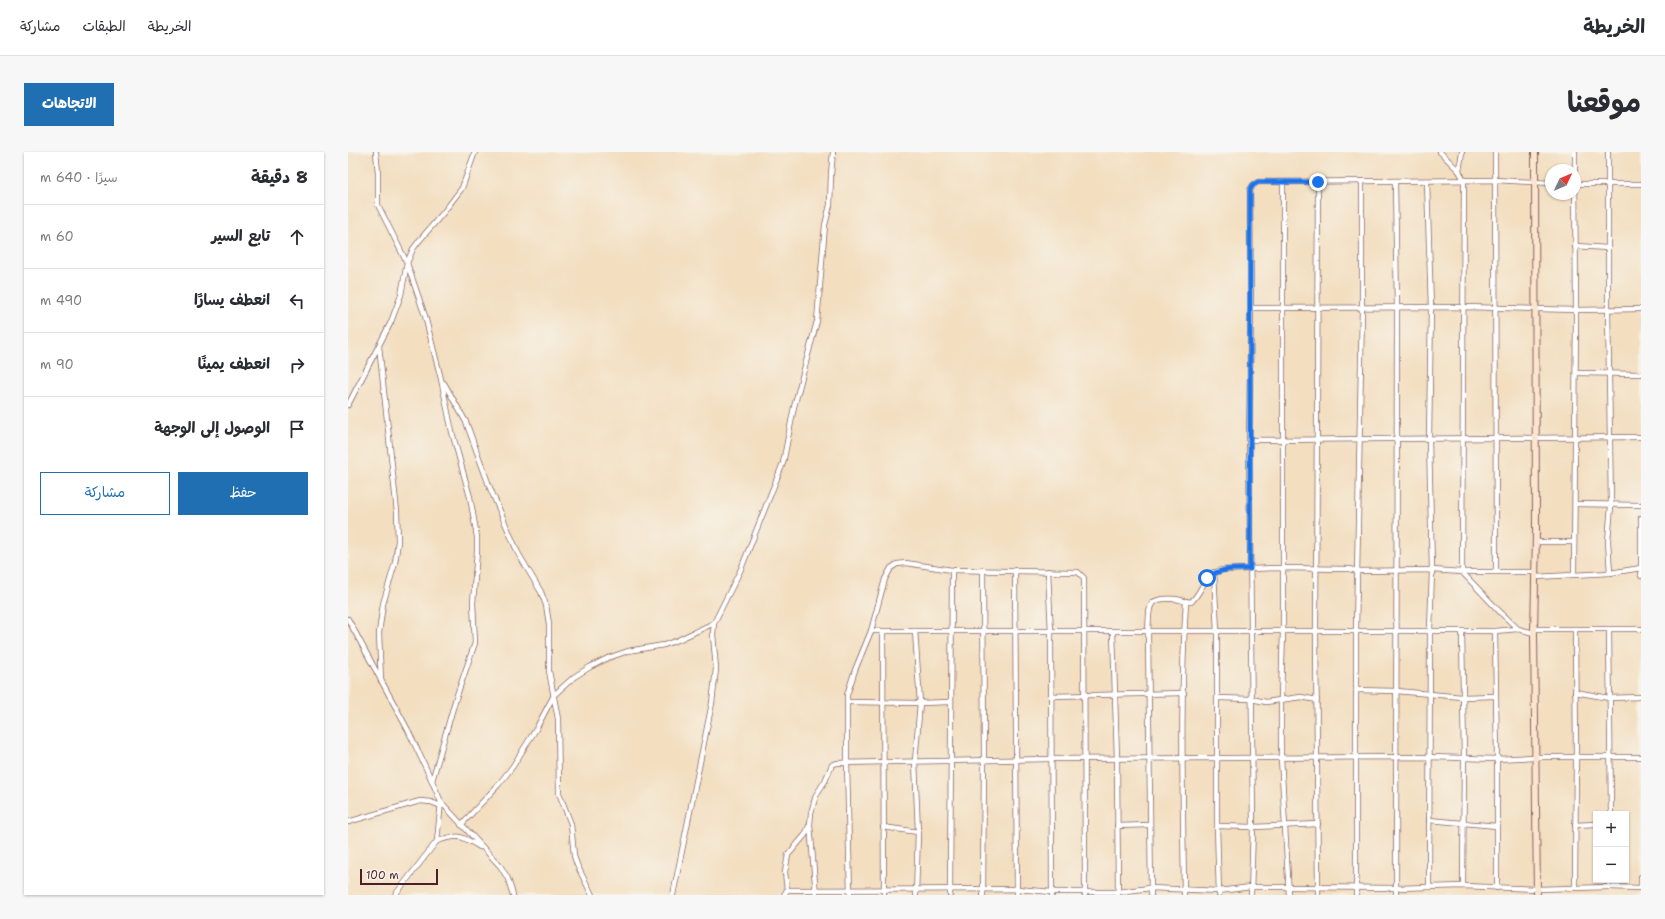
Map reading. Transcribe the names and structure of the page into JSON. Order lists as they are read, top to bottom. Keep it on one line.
{"scale_bar":"100 m","north":"top right","page":{"header":"الخريطة","nav":["الخريطة","الطبقات","مشاركة"],"title":"موقعنا","buttons":["الاتجاهات",["حفظ","مشاركة"]],"heading":["8 دقيقة","سيرًا · 640 m"],"list":[["تابع السير","60 m"],["انعطف يسارًا","490 m"],["انعطف يمينًا","90 m"],"الوصول إلى الوجهة"],"map_buttons":["+","−"],"scale":"100 m"}}
